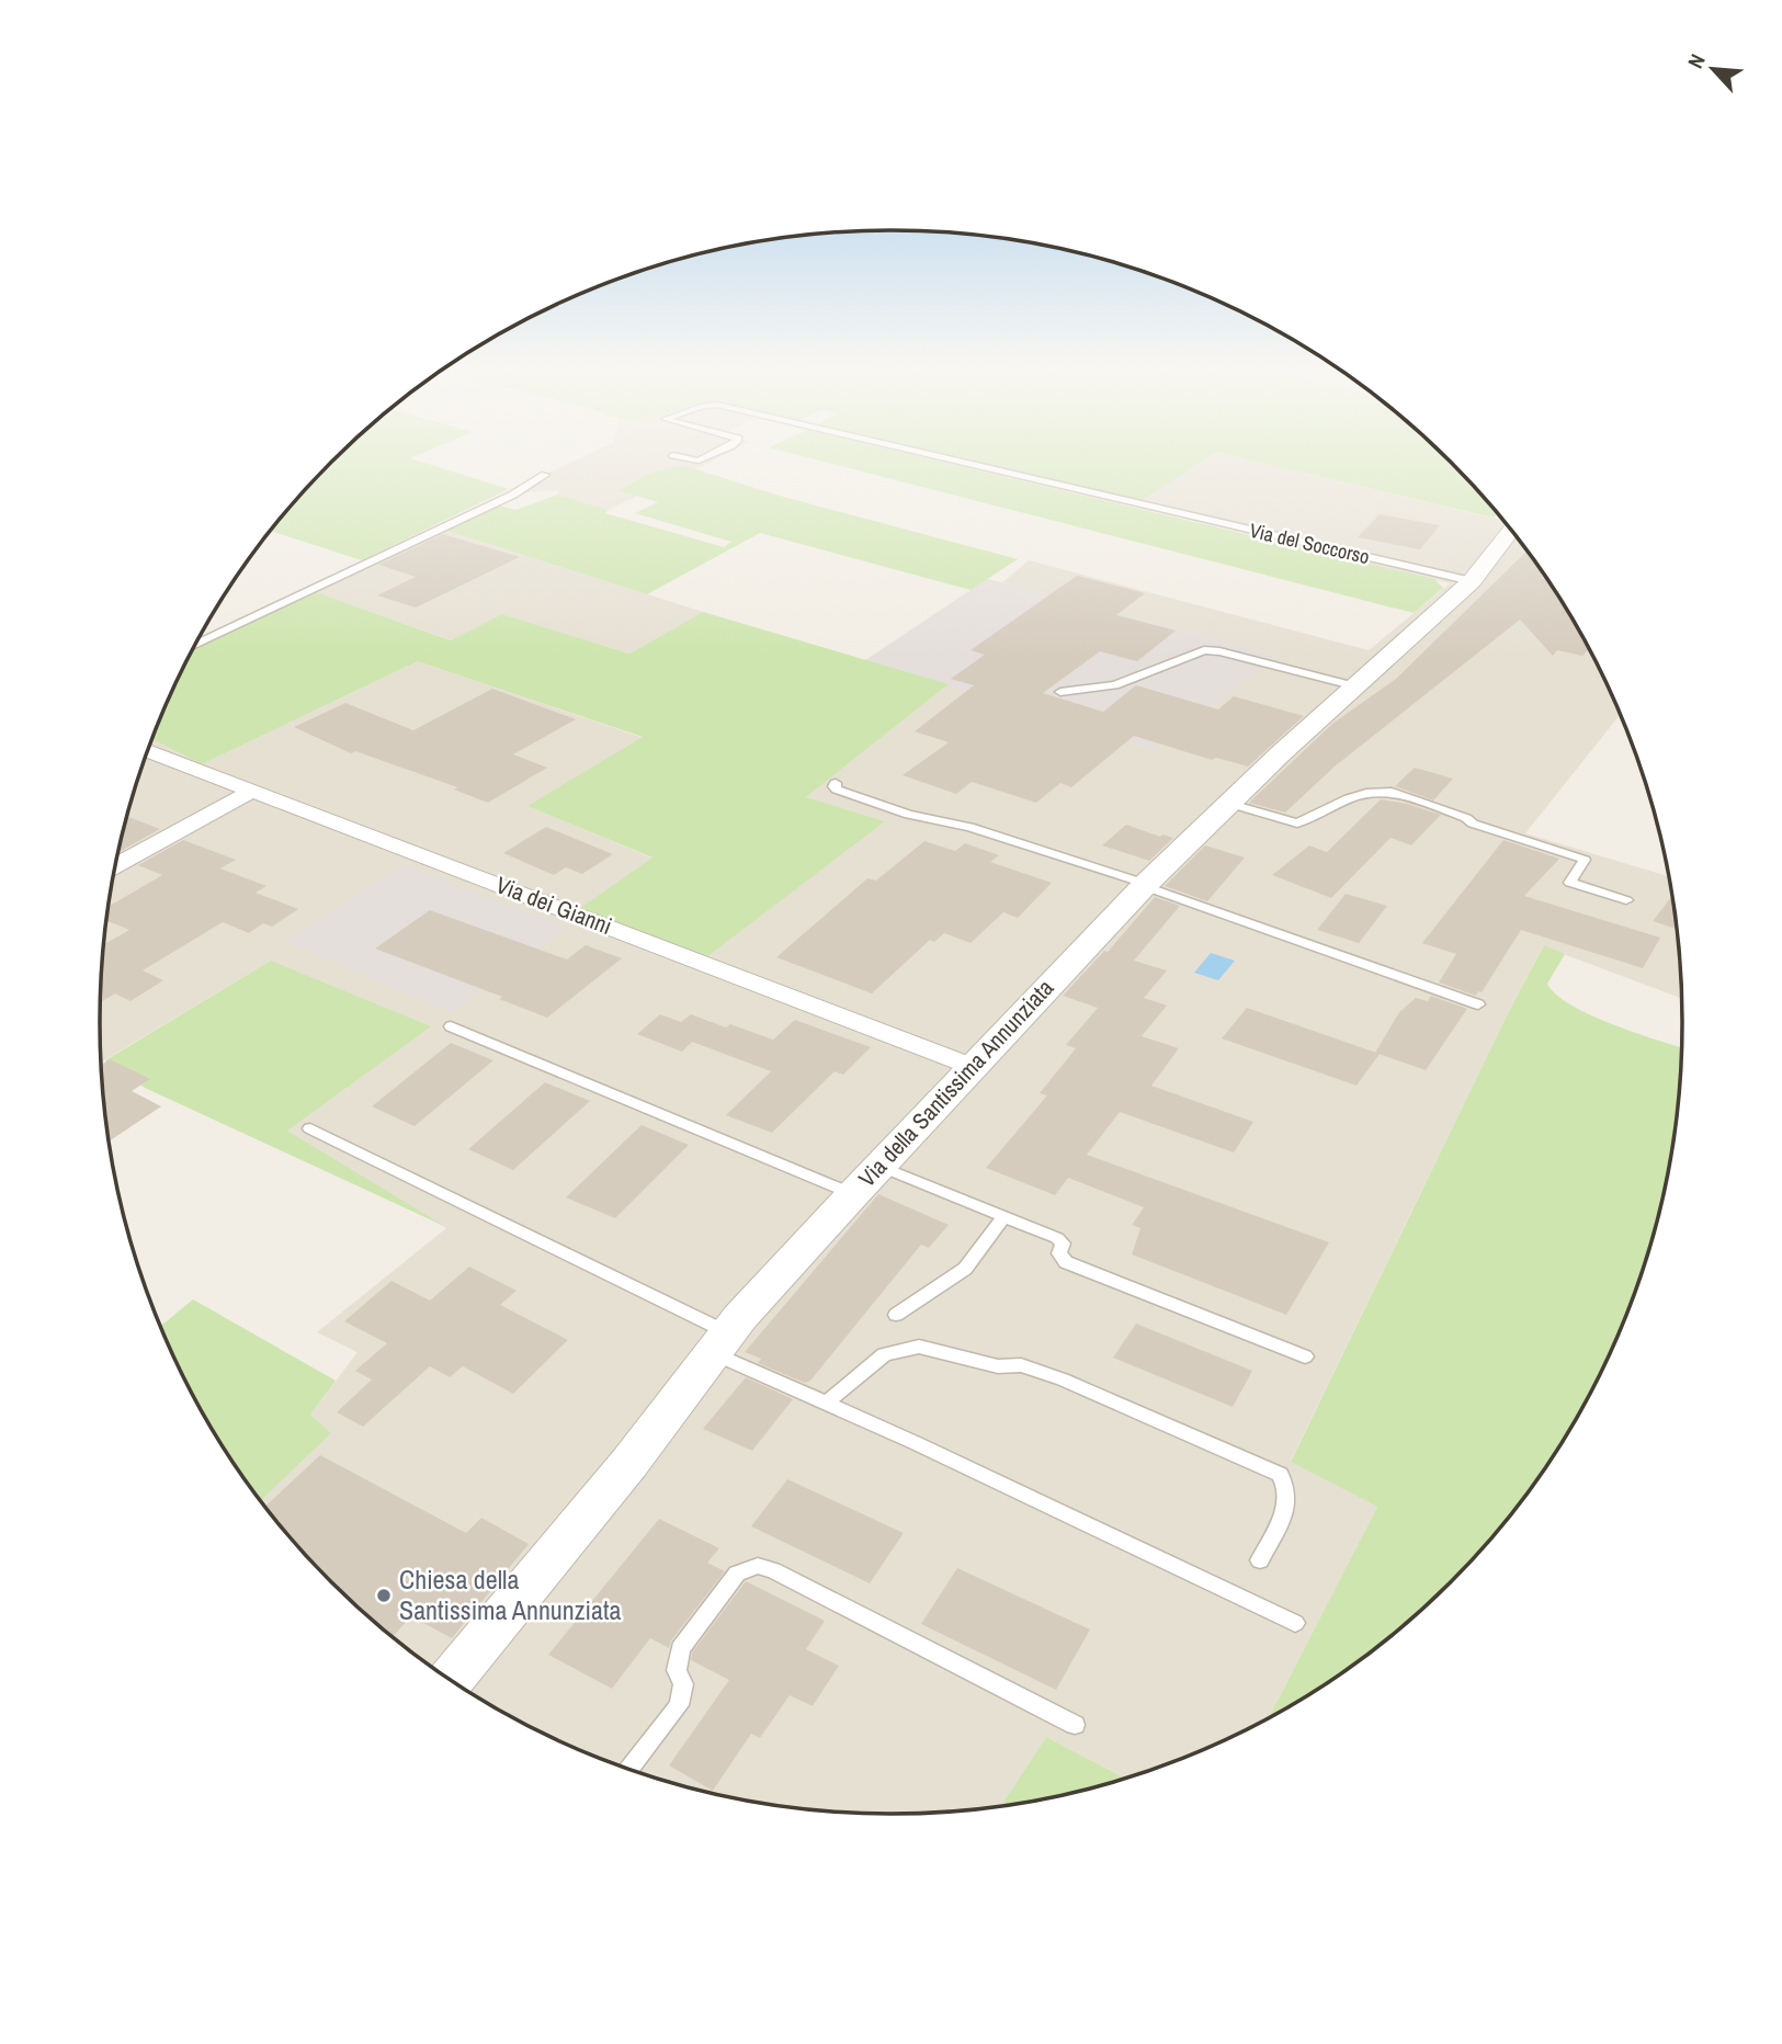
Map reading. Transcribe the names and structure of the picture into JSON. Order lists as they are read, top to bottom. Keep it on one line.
{"streets":{"street":["Via dei Gianni","Via della Santissima Annunziata"],"lane":["Via del Soccorso"]},"crossings":[["Via del Soccorso","Via della Santissima Annunziata"],["Via dei Gianni","Via della Santissima Annunziata"]],"places":["Chiesa della Santissima Annunziata"],"north":"top left"}
